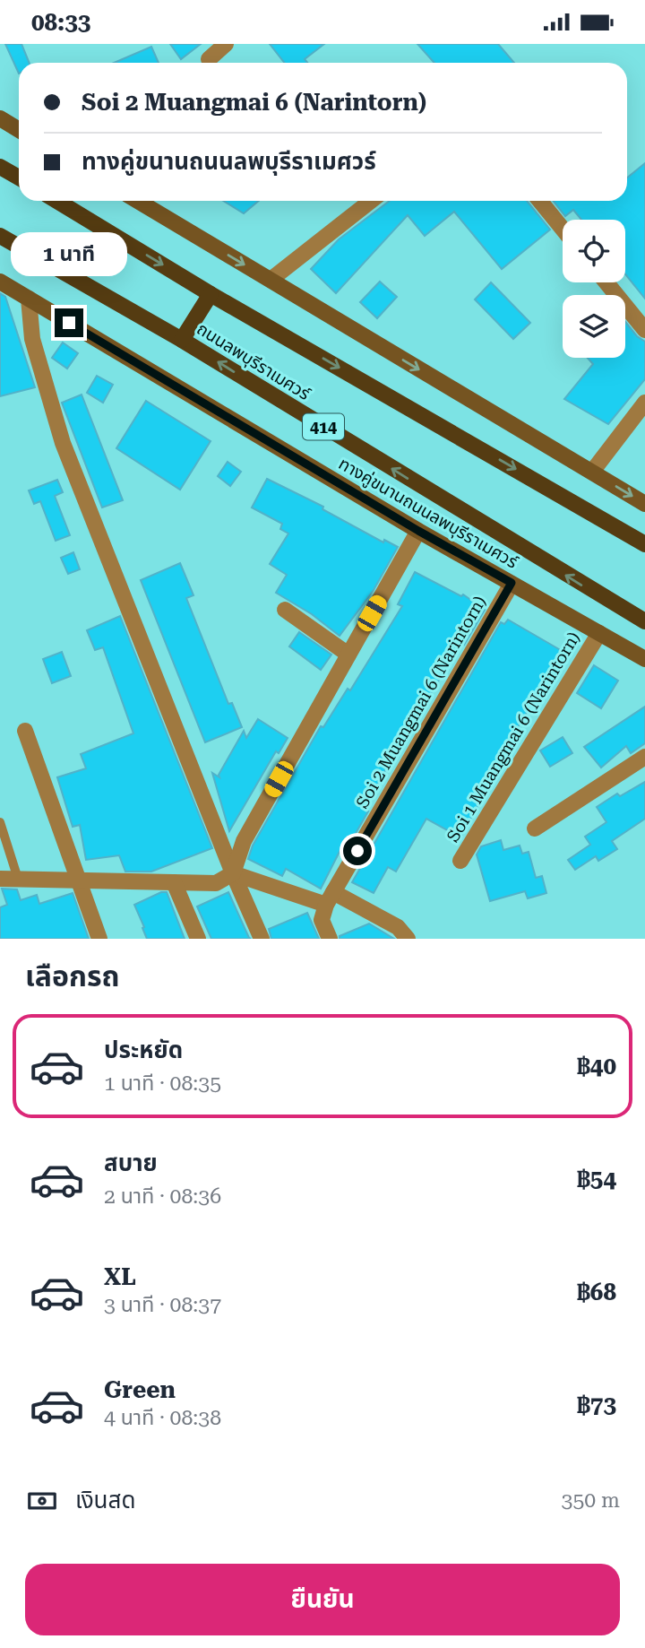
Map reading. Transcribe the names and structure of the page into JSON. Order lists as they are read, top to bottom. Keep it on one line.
{"streets":{"main road":["ถนนลพบุรีราเมศวร์","414","ทางคู่ขนานถนนลพบุรีราเมศวร์"],"street":["Soi 2 Muangmai 6 (Narintorn)","Soi 1 Muangmai 6 (Narintorn)"]},"crossings":[["ทางคู่ขนานถนนลพบุรีราเมศวร์","Soi 2 Muangmai 6 (Narintorn)"],["ทางคู่ขนานถนนลพบุรีราเมศวร์","Soi 1 Muangmai 6 (Narintorn)"]],"page":{"status":"08:33","banner":["Soi 2 Muangmai 6 (Narintorn)","ทางคู่ขนานถนนลพบุรีราเมศวร์"],"bubble":"1 นาที","heading":"เลือกรถ","list":[{"name":"ประหยัด","note":"1 นาที · 08:35","value":"฿40"},{"name":"สบาย","note":"2 นาที · 08:36","value":"฿54"},{"name":"XL","note":"3 นาที · 08:37","value":"฿68"},{"name":"Green","note":"4 นาที · 08:38","value":"฿73"}],"pay":["เงินสด","350 m"],"buttons":"ยืนยัน"}}
